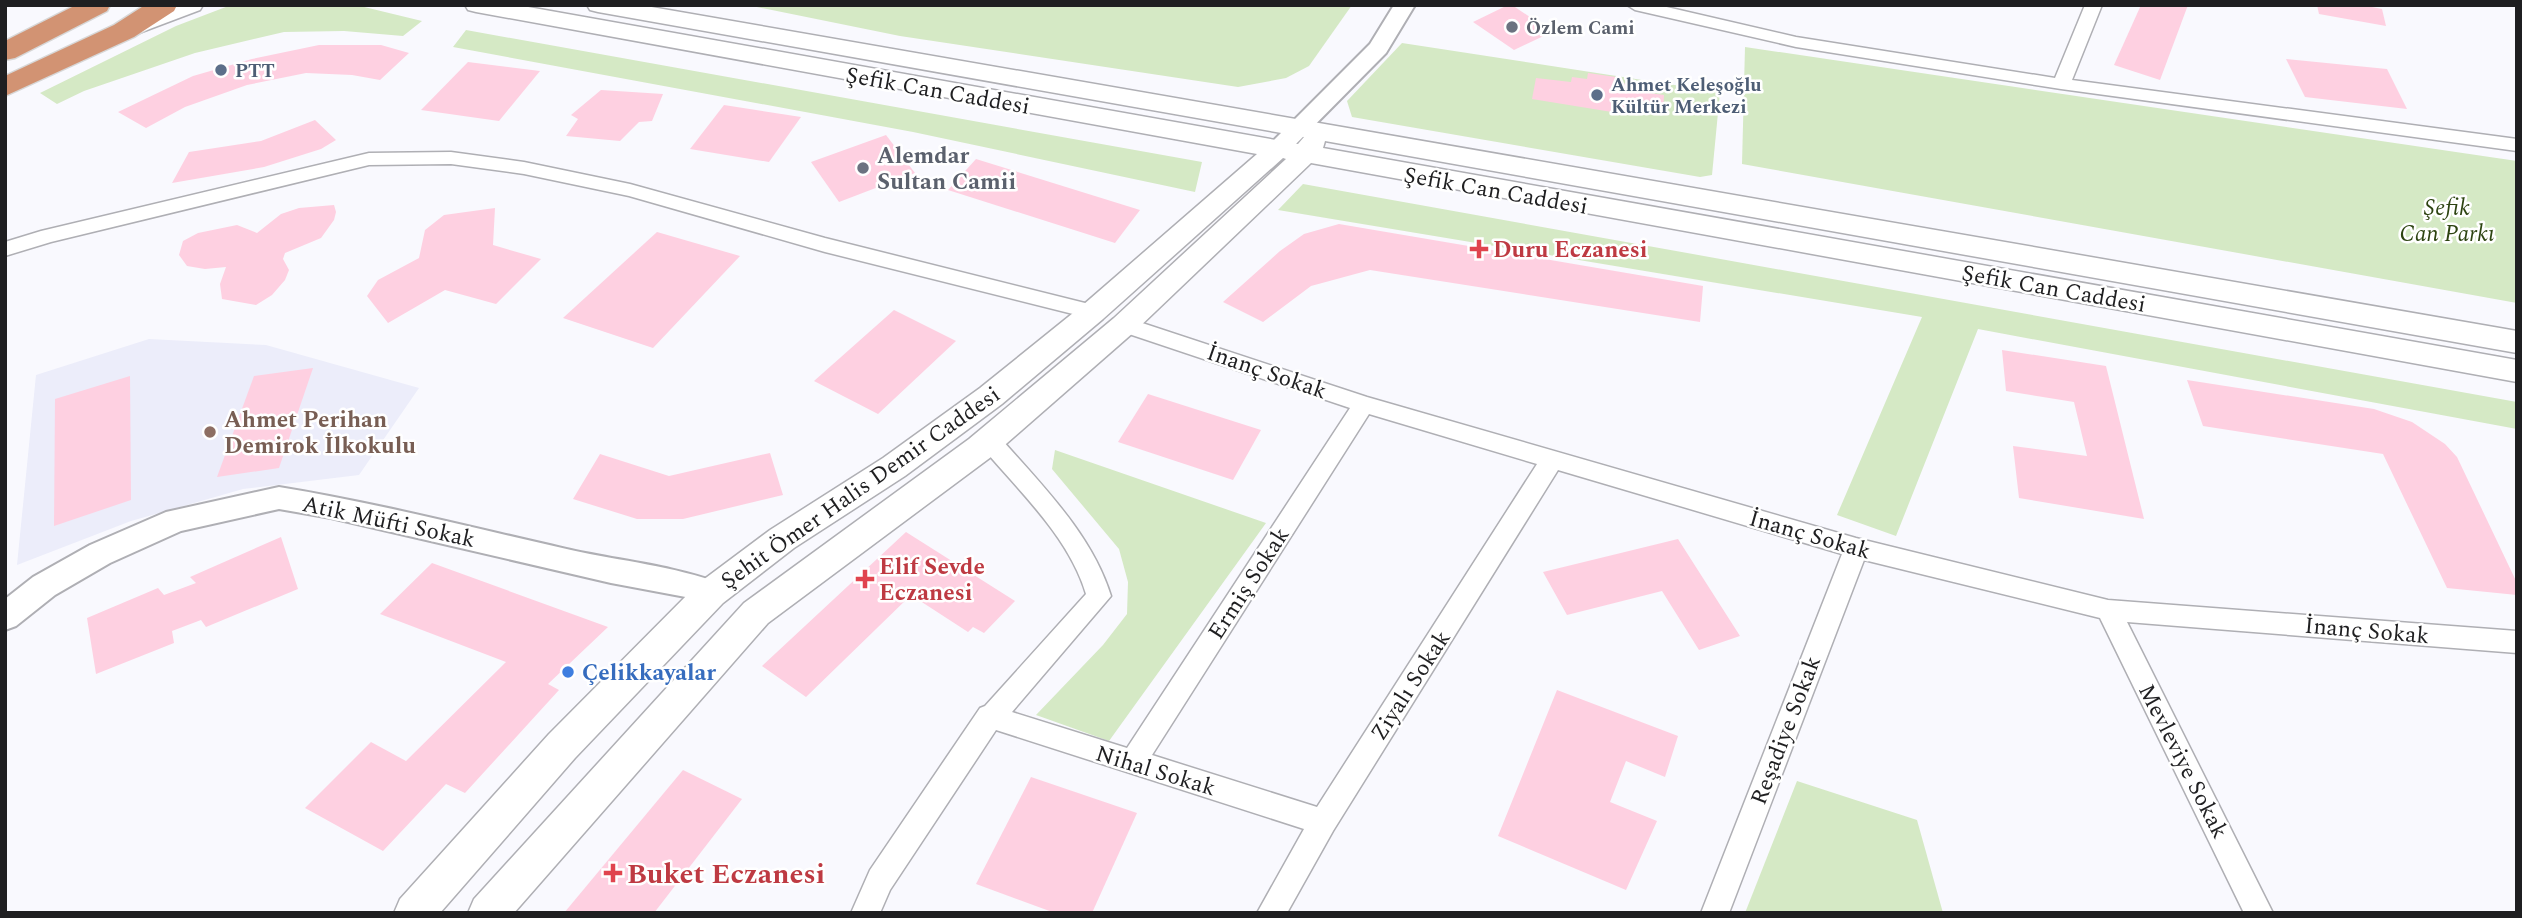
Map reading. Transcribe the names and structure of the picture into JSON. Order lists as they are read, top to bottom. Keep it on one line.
{"streets":{"main road":["Şefik Can Caddesi","Şehit Ömer Halis Demir Caddesi"],"street":["İnanç Sokak","Atik Müfti Sokak","Ermiş Sokak","Ziyalı Sokak","Reşadiye Sokak","Mevleviye Sokak","Nihal Sokak"]},"crossings":[["Şefik Can Caddesi","Şehit Ömer Halis Demir Caddesi"],["İnanç Sokak","Şehit Ömer Halis Demir Caddesi"],["İnanç Sokak","Ermiş Sokak"],["İnanç Sokak","Ziyalı Sokak"],["İnanç Sokak","Reşadiye Sokak"],["İnanç Sokak","Mevleviye Sokak"],["Şehit Ömer Halis Demir Caddesi","Atik Müfti Sokak"],["Ermiş Sokak","Nihal Sokak"],["Ziyalı Sokak","Nihal Sokak"]],"parks":["Şefik Can Parkı"],"places":{"other":["Özlem Cami","PTT","Ahmet Keleşoğlu Kültür Merkezi","Alemdar Sultan Camii","Ahmet Perihan Demirok İlkokulu","Çelikkayalar"],"health":["Duru Eczanesi","Elif Sevde Eczanesi","Buket Eczanesi"]}}
